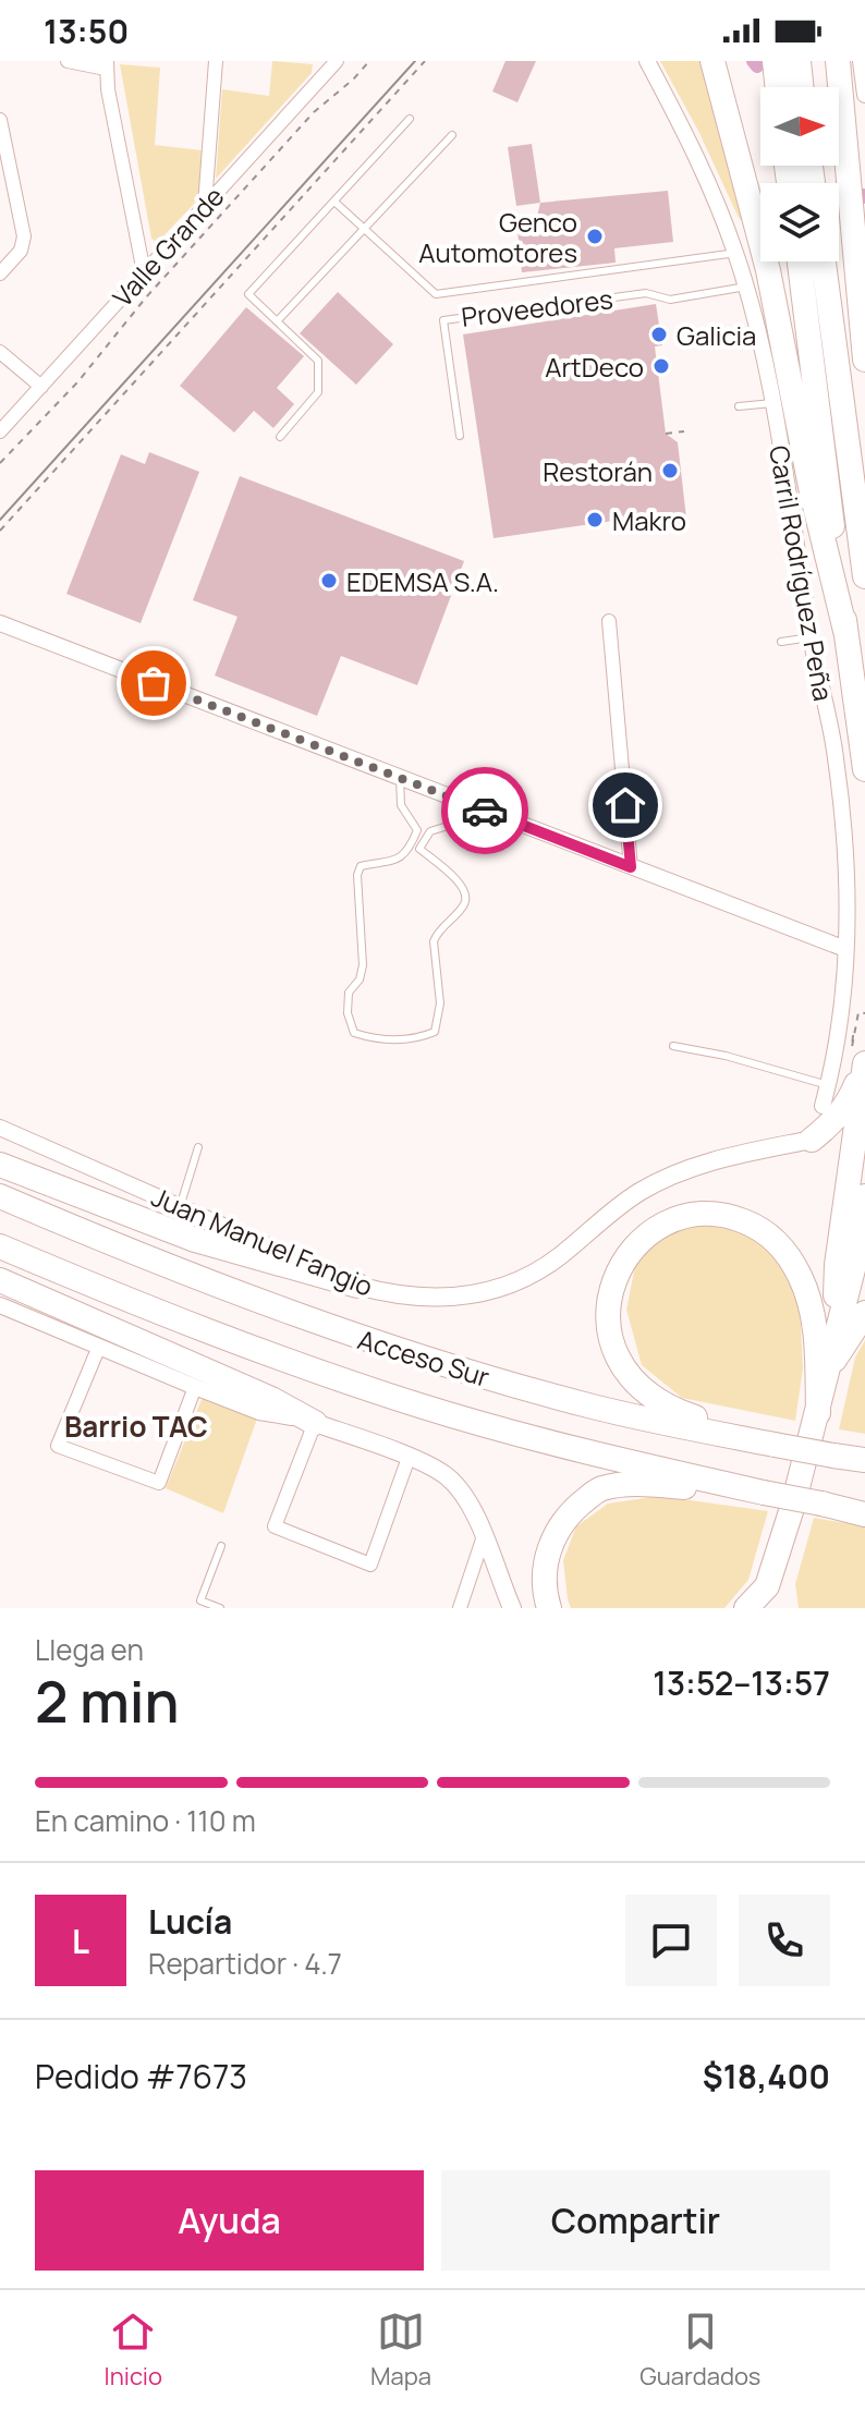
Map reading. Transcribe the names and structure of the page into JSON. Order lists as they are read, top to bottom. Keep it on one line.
{"streets":{"highway":["Acceso Sur"],"main road":["Juan Manuel Fangio"],"street":["Valle Grande","Carril Rodríguez Peña"],"lane":["Proveedores"]},"crossings":[["Proveedores","Carril Rodríguez Peña"]],"districts":["Barrio TAC"],"places":["Genco Automotores","Galicia","ArtDeco","Restorán","Makro","EDEMSA S.A."],"north":"right","page":{"status":"13:50","heading":["2 min","Llega en","13:52–13:57"],"panel":["Lucía","Repartidor · 4.7","Pedido #7673","$18,400"],"bar":"En camino · 110 m","round":"L","buttons":["Ayuda","Compartir"],"tabs":["Inicio","Mapa","Guardados"]}}
